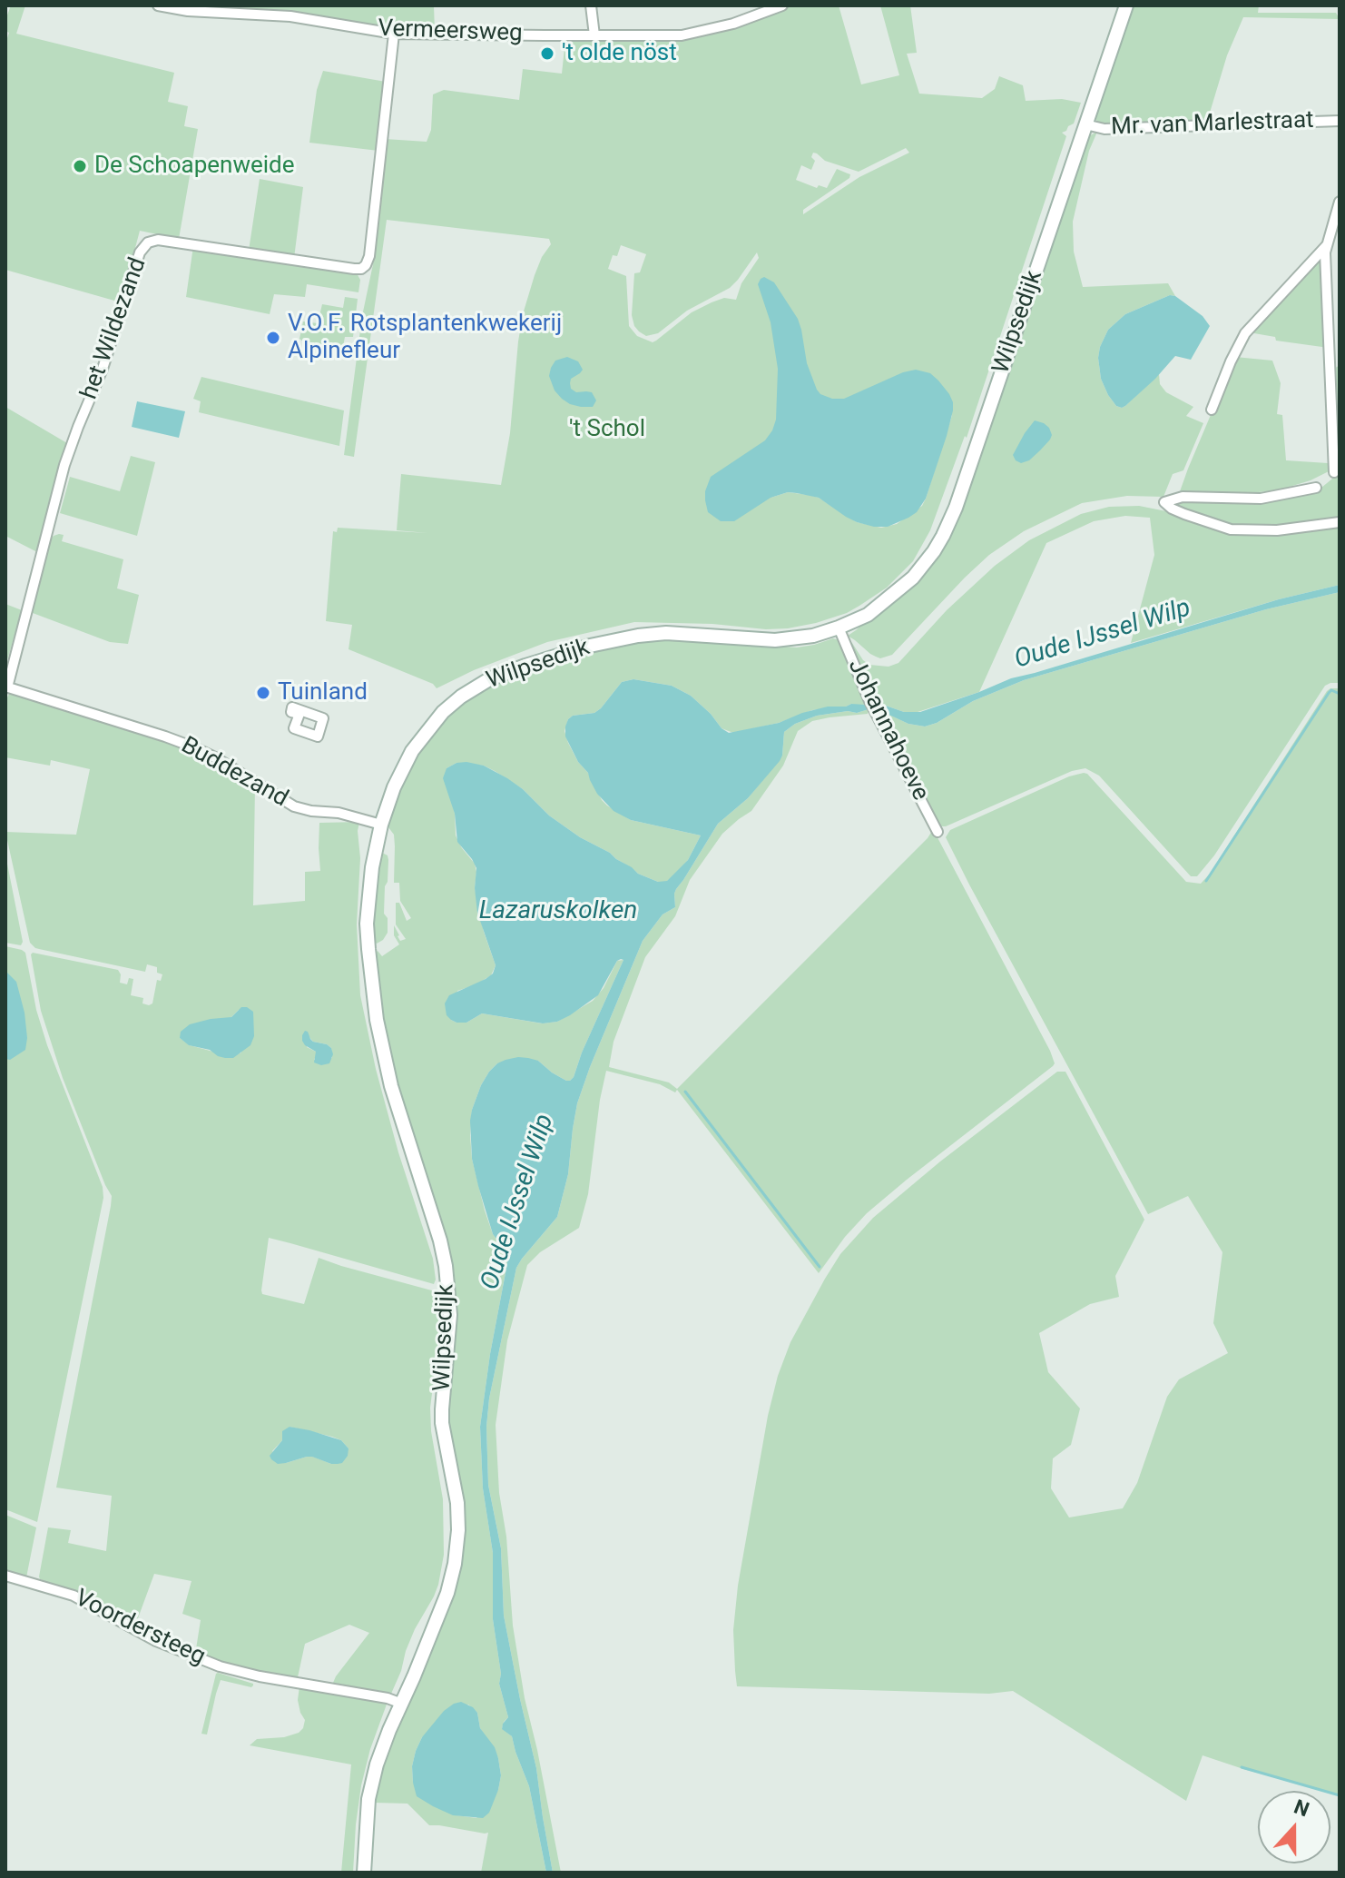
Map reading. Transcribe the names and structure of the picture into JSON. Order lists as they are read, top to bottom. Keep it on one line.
{"streets":{"main road":["Wilpsedijk"],"street":["Vermeersweg","Mr. van Marlestraat","het Wildezand","Johannahoeve","Buddezand","Voordersteeg"]},"crossings":[["Vermeersweg","het Wildezand"],["Mr. van Marlestraat","Wilpsedijk"],["Wilpsedijk","Johannahoeve"],["Wilpsedijk","Buddezand"],["Wilpsedijk","Voordersteeg"],["het Wildezand","Buddezand"]],"water":["Oude IJssel Wilp","Lazaruskolken"],"parks":["'t Schol"],"places":["'t olde nöst","De Schoapenweide","V.O.F. Rotsplantenkwekerij Alpinefleur","Tuinland"],"north":"top"}
